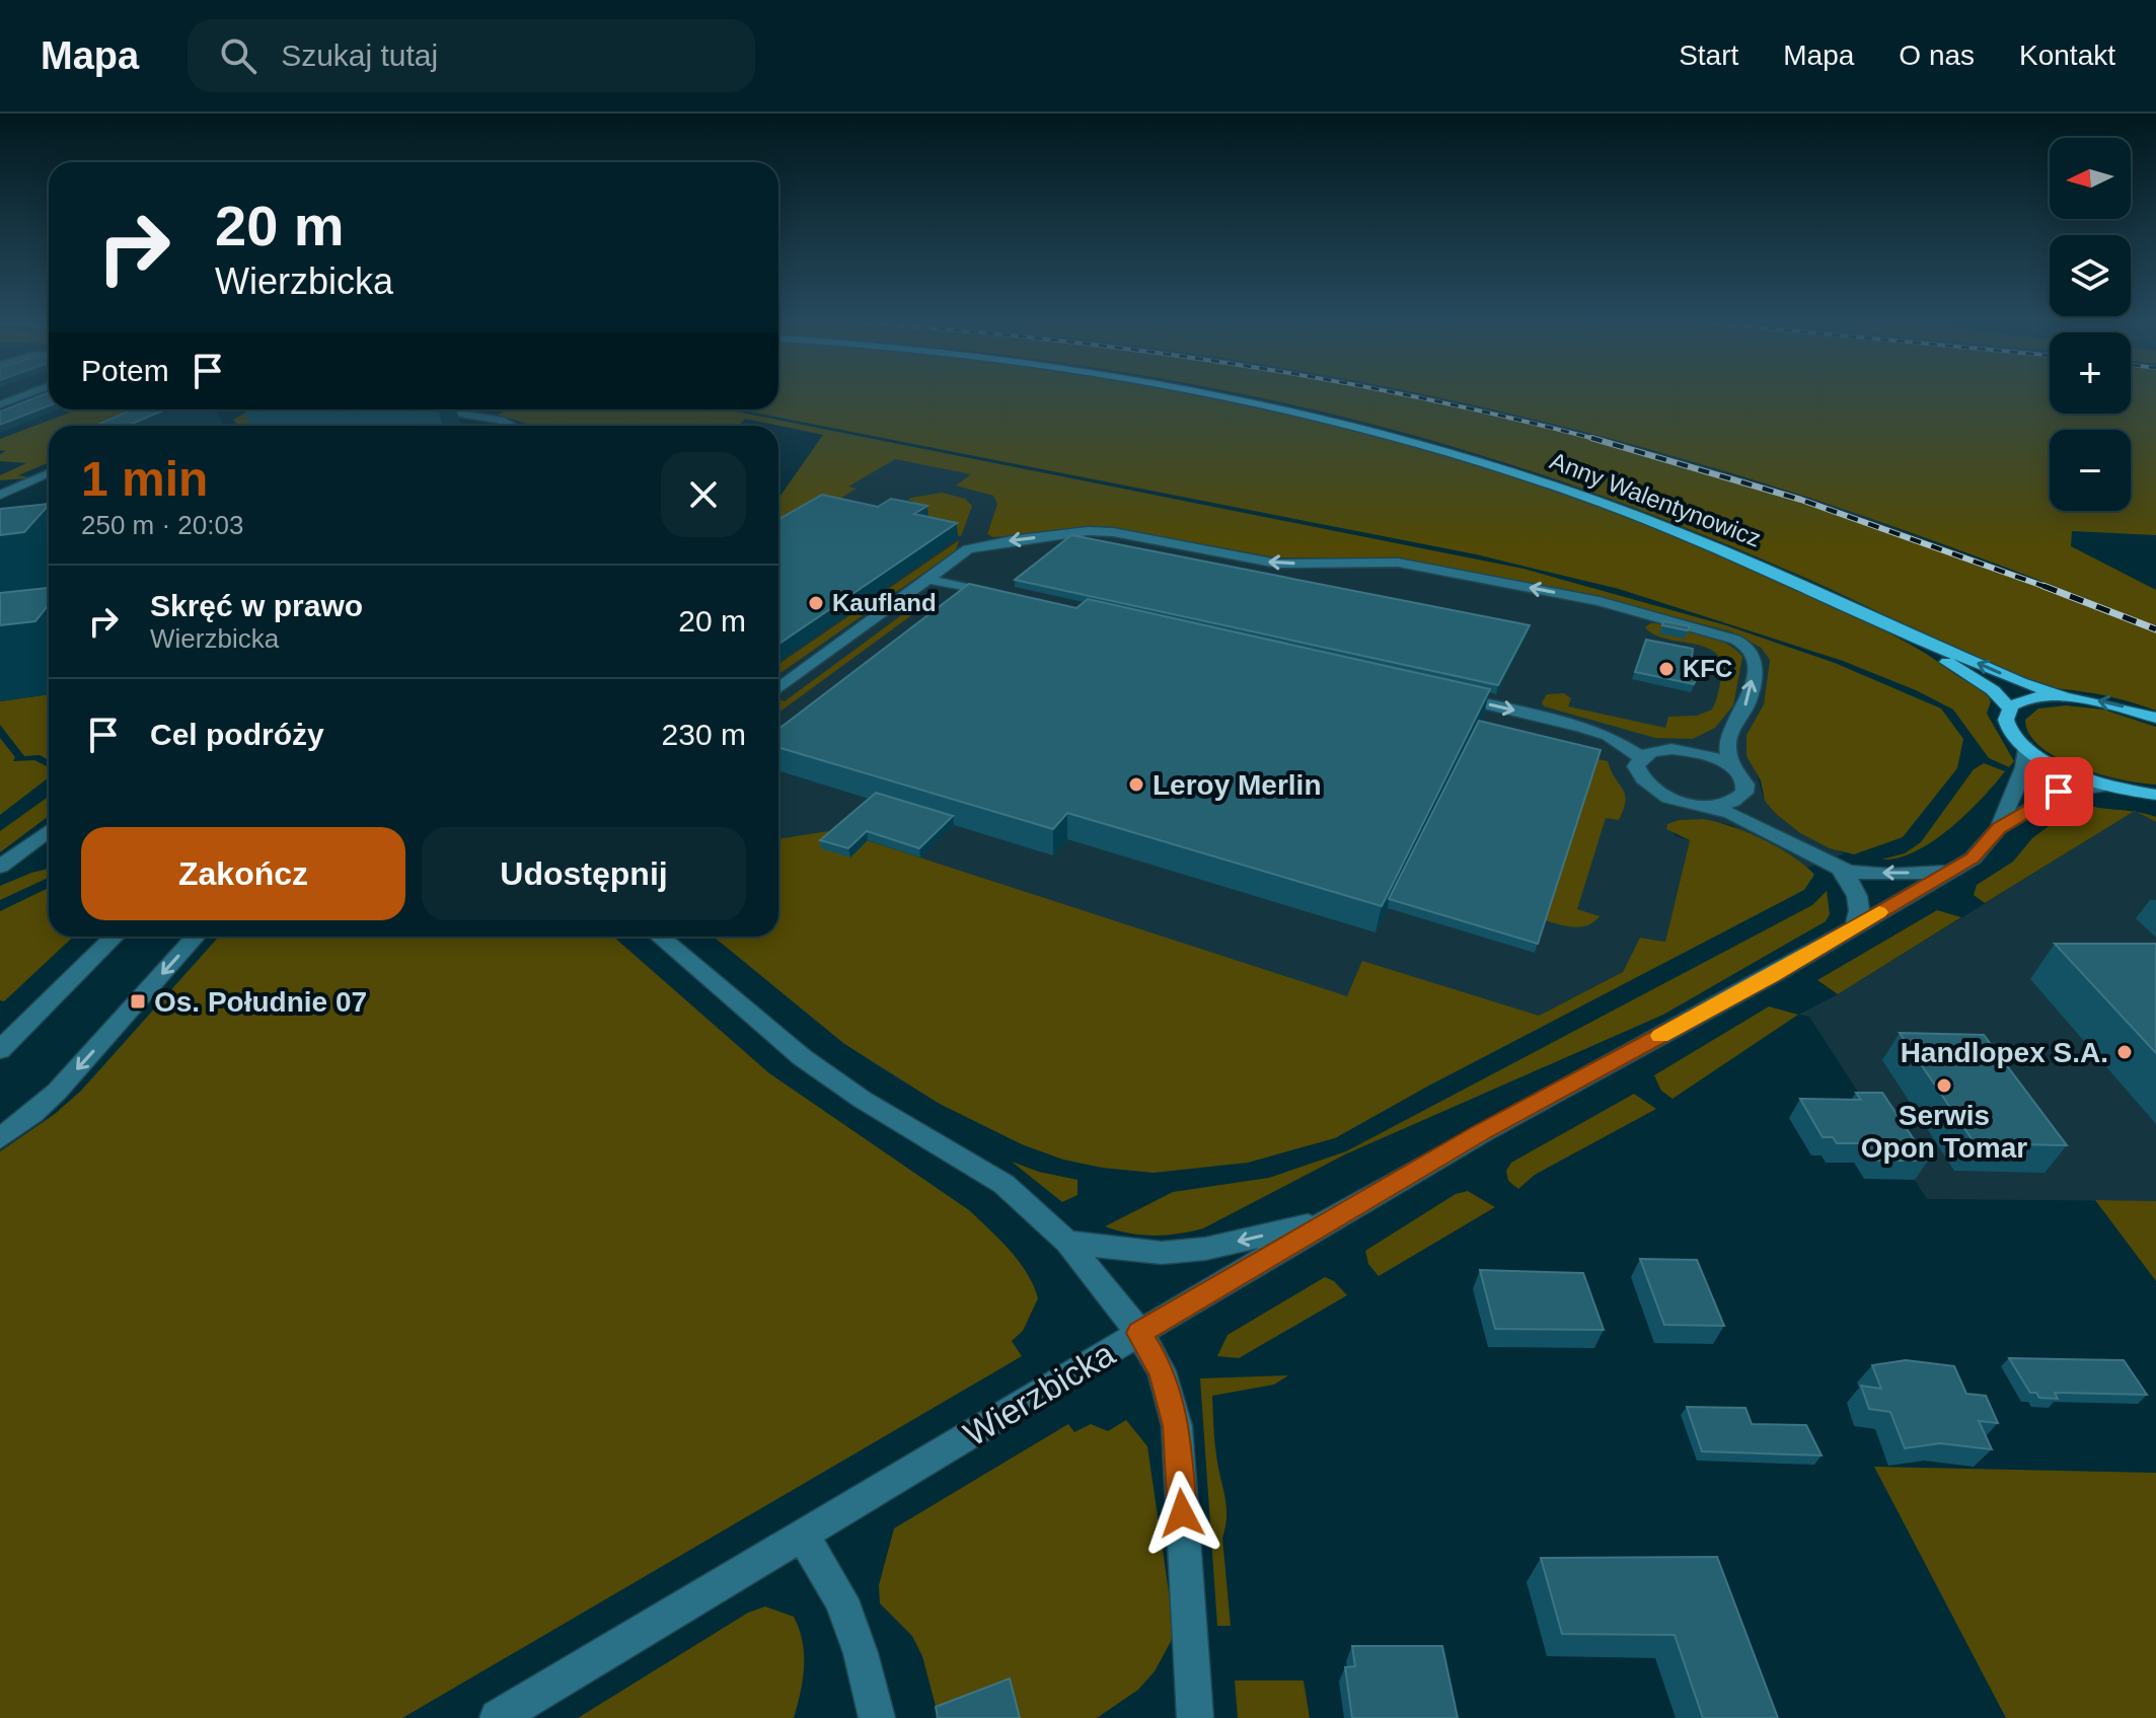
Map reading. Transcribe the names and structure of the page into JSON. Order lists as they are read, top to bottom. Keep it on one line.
{"streets":{"main road":["Anny Walentynowicz"],"street":["Wierzbicka"]},"places":{"other":["Kaufland","KFC","Leroy Merlin","Handlopex S.A.","Serwis Opon Tomar"],"transit":["Os. Południe 07"]},"north":"left","page":{"header":"Mapa","search":"Szukaj tutaj","nav":["Start","Mapa","O nas","Kontakt"],"map_buttons":["+","−"],"turn":["20 m","Wierzbicka"],"then":"Potem","heading":["1 min","250 m · 20:03"],"list":[{"name":"Skręć w prawo","note":"Wierzbicka","value":"20 m"},{"name":"Cel podróży","value":"230 m"}],"buttons":["Zakończ","Udostępnij"]}}
